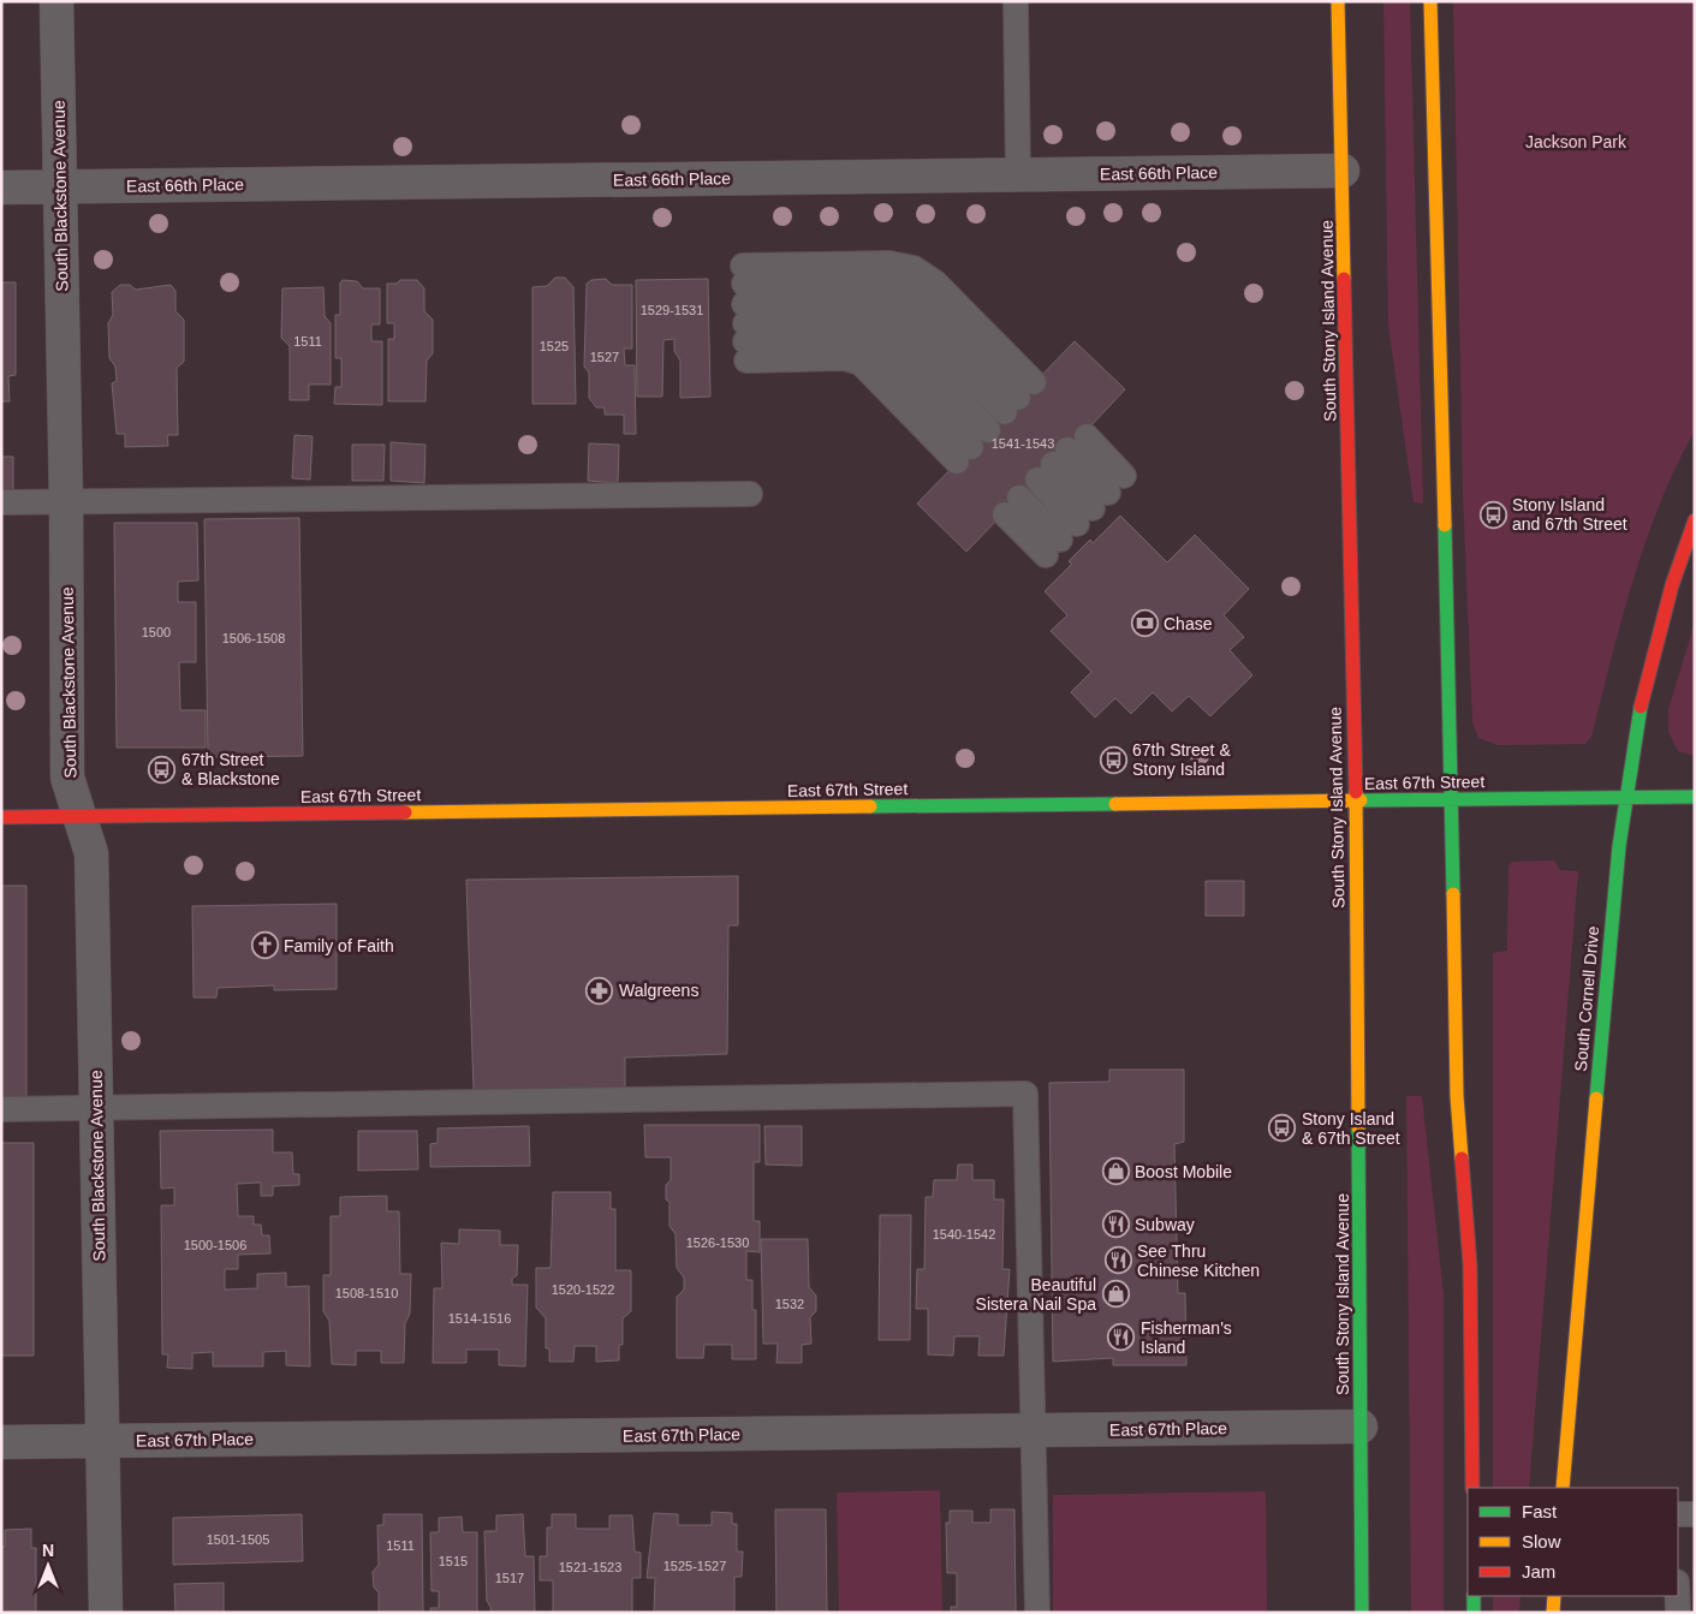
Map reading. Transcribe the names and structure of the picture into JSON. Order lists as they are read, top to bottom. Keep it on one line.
{"streets":{"main road":["South Stony Island Avenue","East 67th Street","South Cornell Drive"],"street":["East 66th Place","South Blackstone Avenue","East 67th Place"]},"crossings":[["East 66th Place","South Blackstone Avenue"],["East 66th Place","South Stony Island Avenue"],["South Blackstone Avenue","East 67th Street"],["South Blackstone Avenue","East 67th Place"],["South Stony Island Avenue","East 67th Street"],["South Stony Island Avenue","East 67th Place"],["East 67th Street","South Cornell Drive"]],"parks":["Jackson Park"],"places":{"bus stop":["Stony Island and 67th Street","67th Street & Stony Island","67th Street & Blackstone","Stony Island & 67th Street"],"bank":["Chase"],"church":["Family of Faith"],"pharmacy":["Walgreens"],"shop":["Boost Mobile","Beautiful Sistera Nail Spa"],"restaurant":["Subway","See Thru Chinese Kitchen","Fisherman's Island"]},"house_numbers":["1529-1531","1511","1525","1527","1541-1543","1500","1506-1508","1540-1542","1526-1530","1500-1506","1520-1522","1508-1510","1532","1514-1516","1501-1505","1511","1515","1525-1527","1521-1523","1517"],"legend":["Fast","Slow","Jam"],"north":"top"}
